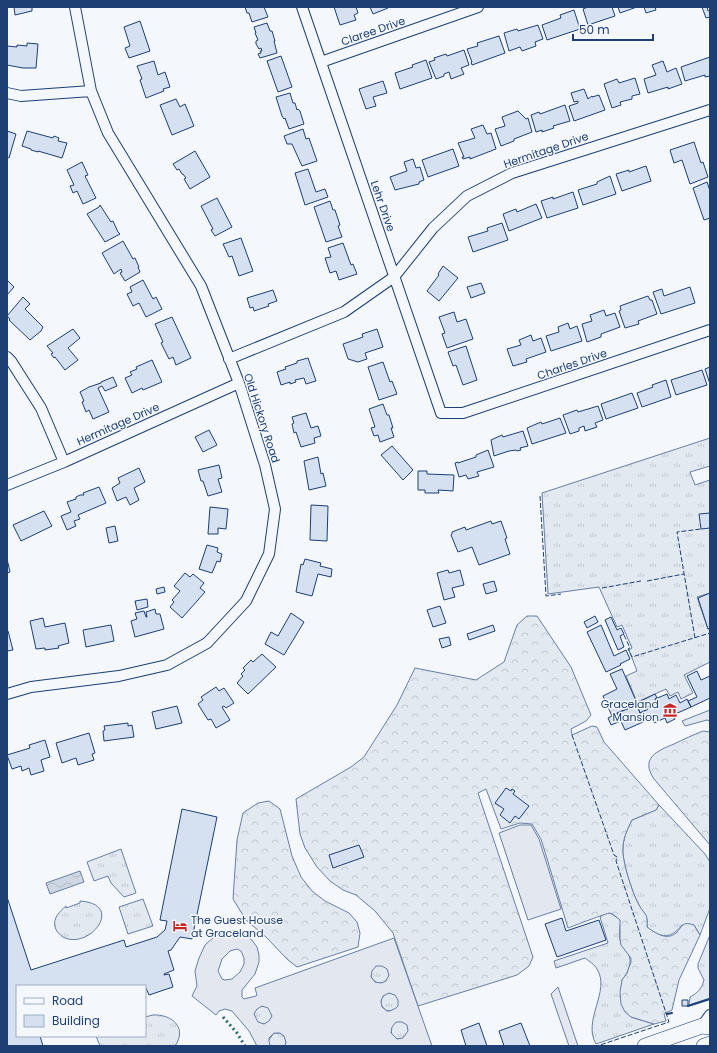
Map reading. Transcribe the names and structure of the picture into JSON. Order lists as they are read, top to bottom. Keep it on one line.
{"streets":{"street":["Claree Drive","Hermitage Drive","Lehr Drive","Charles Drive","Old Hickory Road"]},"crossings":[["Claree Drive","Lehr Drive"],["Hermitage Drive","Lehr Drive"],["Hermitage Drive","Old Hickory Road"],["Lehr Drive","Charles Drive"]],"places":{"museum":["Graceland Mansion"],"hotel":["The Guest House at Graceland"]},"legend":["Road","Building"],"scale_bar":"50 m"}
